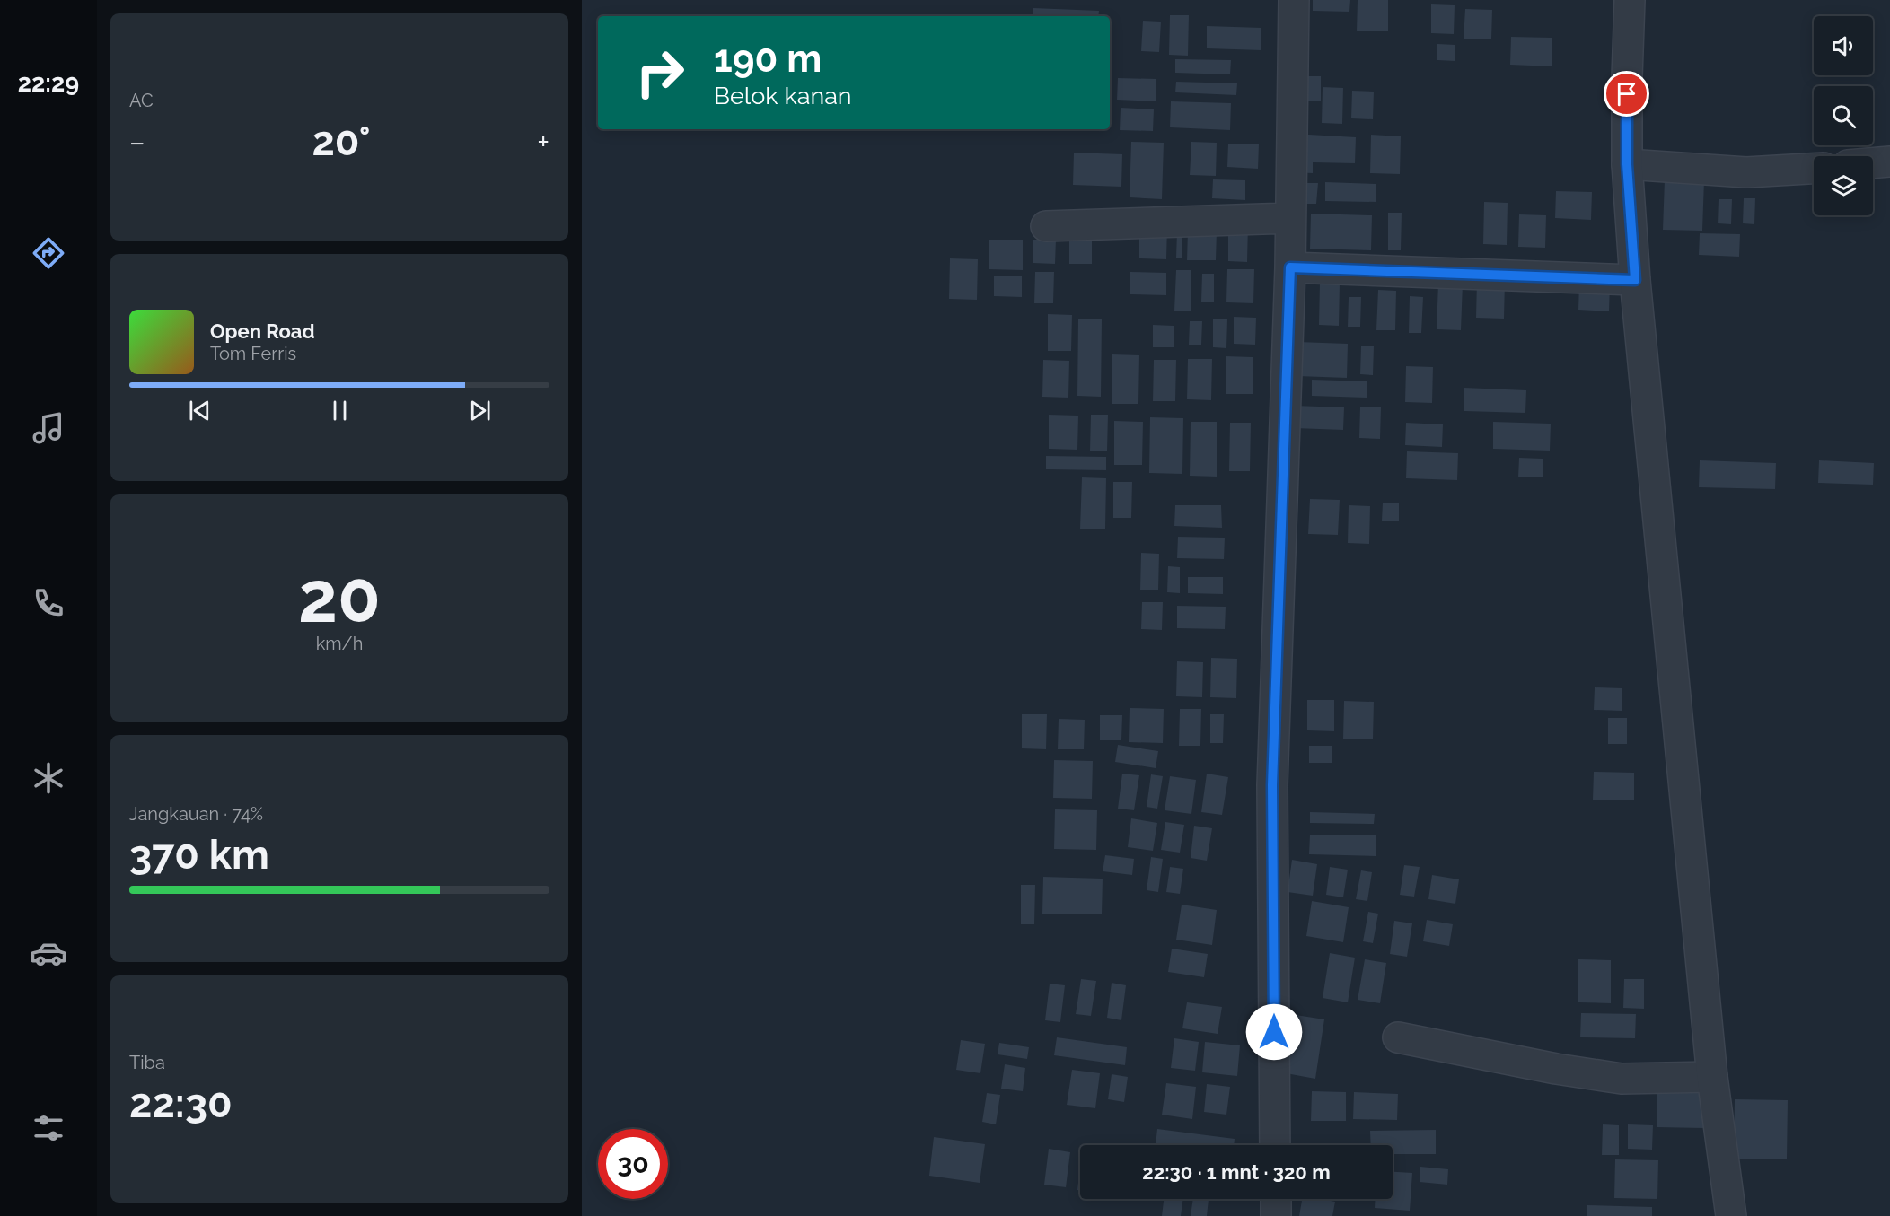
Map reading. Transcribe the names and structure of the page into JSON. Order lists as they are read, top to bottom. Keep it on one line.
{"page":{"tabs":"22:29","tile":["AC",["20","km/h"],["Jangkauan · 74%","370 km"],["Tiba","22:30"]],"turn":["190 m","Belok kanan"],"heat":["−","20°","+"],"song":["Open Road","Tom Ferris"],"limit":"30","trip":"22:30 · 1 mnt · 320 m"}}
